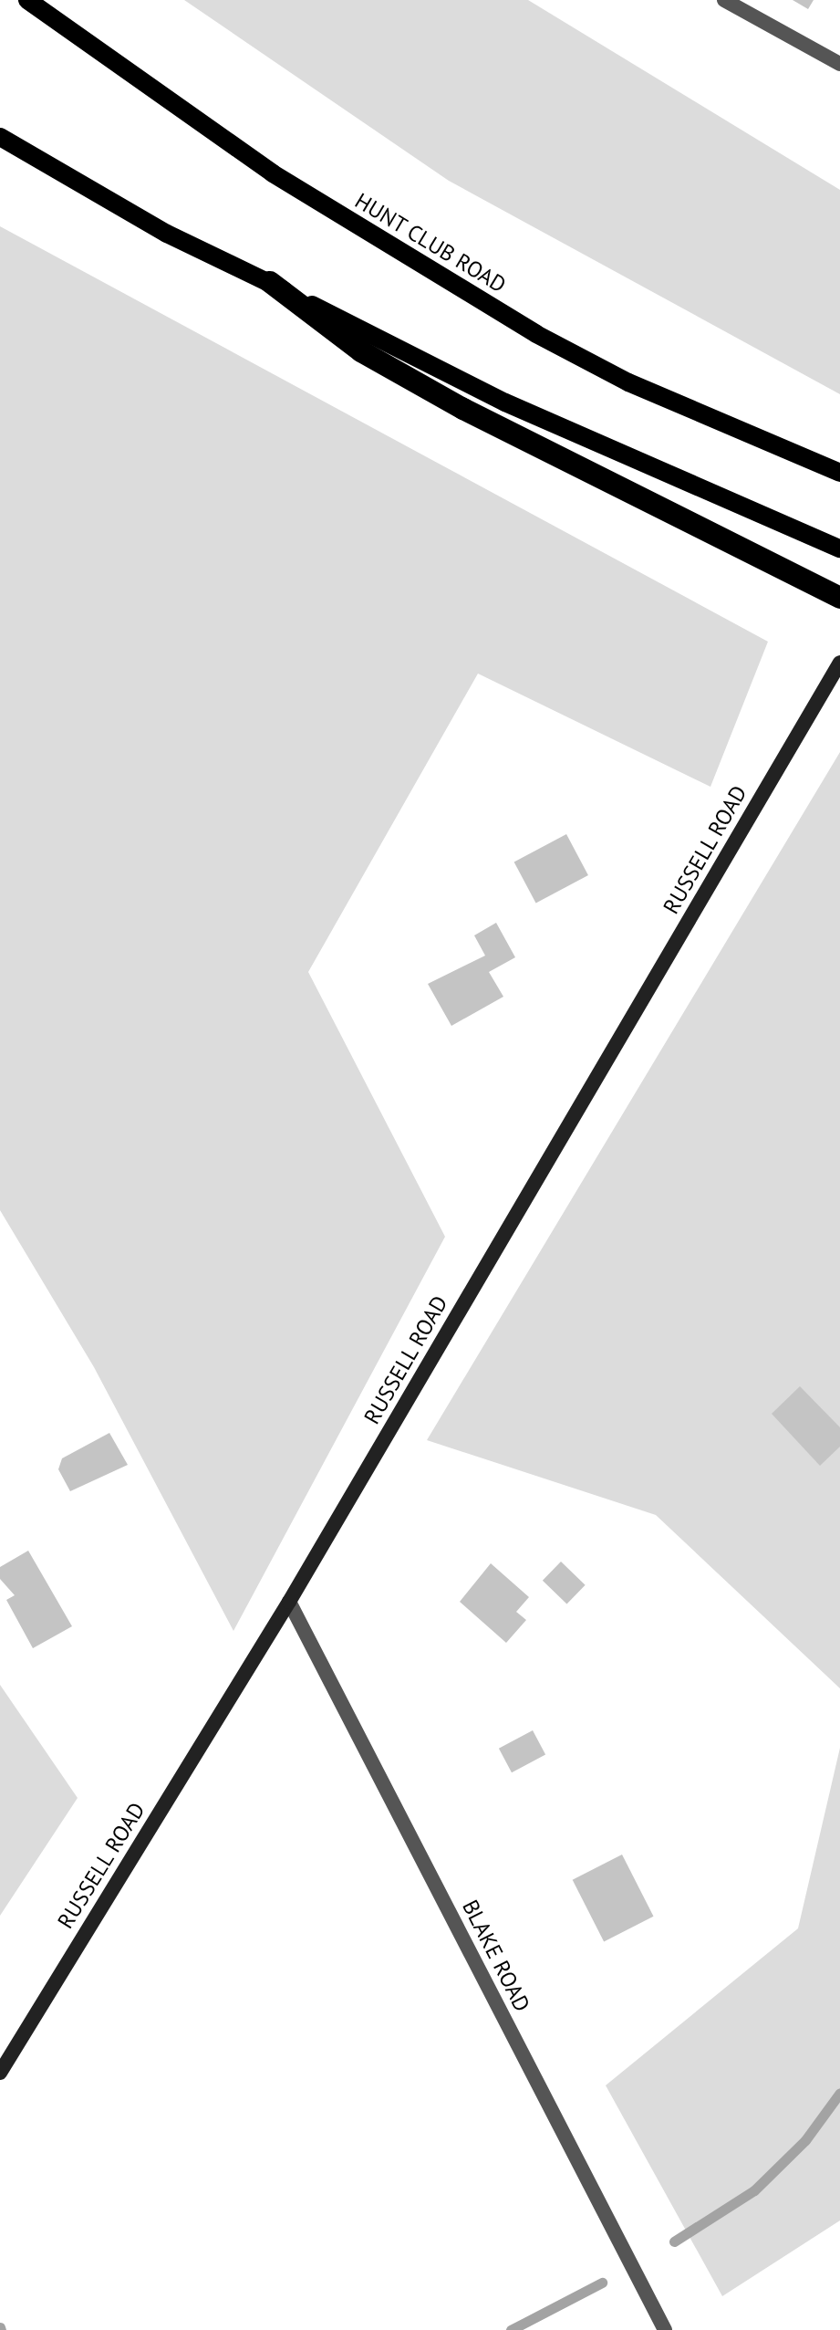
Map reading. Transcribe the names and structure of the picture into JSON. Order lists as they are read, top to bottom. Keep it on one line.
{"streets":{"main road":["HUNT CLUB ROAD","RUSSELL ROAD"],"street":["BLAKE ROAD"]},"crossings":[["RUSSELL ROAD","BLAKE ROAD"]]}
